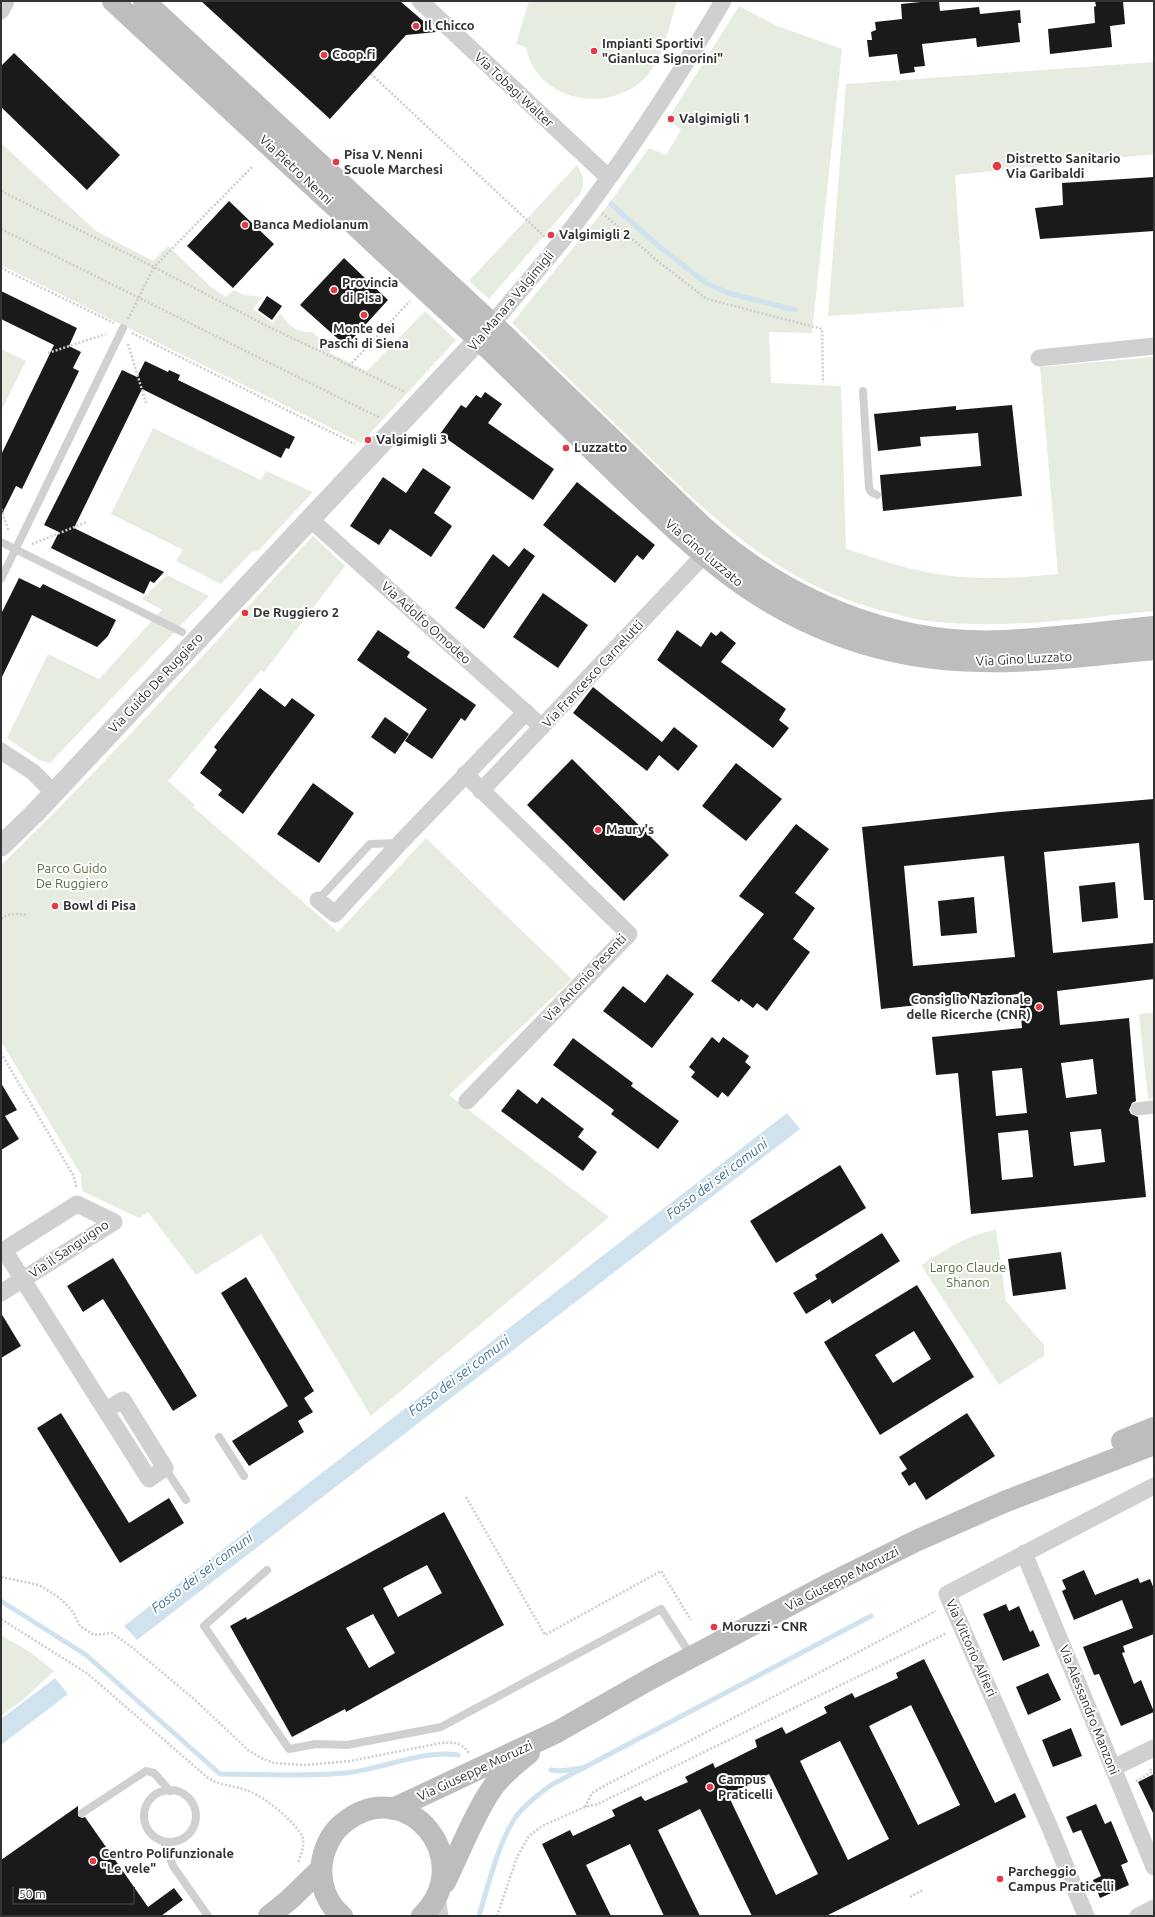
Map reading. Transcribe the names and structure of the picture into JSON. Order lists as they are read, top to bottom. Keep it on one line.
{"streets":{"main road":["Via Pietro Nenni","Via Gino Luzzato","Via Giuseppe Moruzzi"],"street":["Via Tobagi Walter","Via Manara Valgimigli","Via Adolfo Omodeo","Via Francesco Carnelutti","Via Guido De Ruggiero","Via Antonio Pesenti","Via il Sanguigno","Via Vittorio Alfieri","Via Alessandro Manzoni"]},"crossings":[["Via Tobagi Walter","Via Manara Valgimigli"],["Via Pietro Nenni","Via Manara Valgimigli"],["Via Pietro Nenni","Via Gino Luzzato"],["Via Manara Valgimigli","Via Gino Luzzato"],["Via Manara Valgimigli","Via Adolfo Omodeo"],["Via Manara Valgimigli","Via Guido De Ruggiero"],["Via Gino Luzzato","Via Francesco Carnelutti"],["Via Adolfo Omodeo","Via Francesco Carnelutti"],["Via Adolfo Omodeo","Via Guido De Ruggiero"],["Via Francesco Carnelutti","Via Antonio Pesenti"],["Via Vittorio Alfieri","Via Alessandro Manzoni"]],"water":["Fosso dei sei comuni"],"parks":["Parco Guido De Ruggiero","Largo Claude Shanon"],"places":["Il Chicco","Impianti Sportivi \"Gianluca Signorini\"","Coop.fi","Valgimigli 1","Pisa V. Nenni Scuole Marchesi","Distretto Sanitario Via Garibaldi","Banca Mediolanum","Valgimigli 2","Provincia di Pisa","Monte dei Paschi di Siena","Valgimigli 3","Luzzatto","De Ruggiero 2","Maury's","Bowl di Pisa","Consiglio Nazionale delle Ricerche (CNR)","Moruzzi - CNR","Campus Praticelli","Centro Polifunzionale \"Le vele\"","Parcheggio Campus Praticelli"],"scale_bar":"50 m"}
